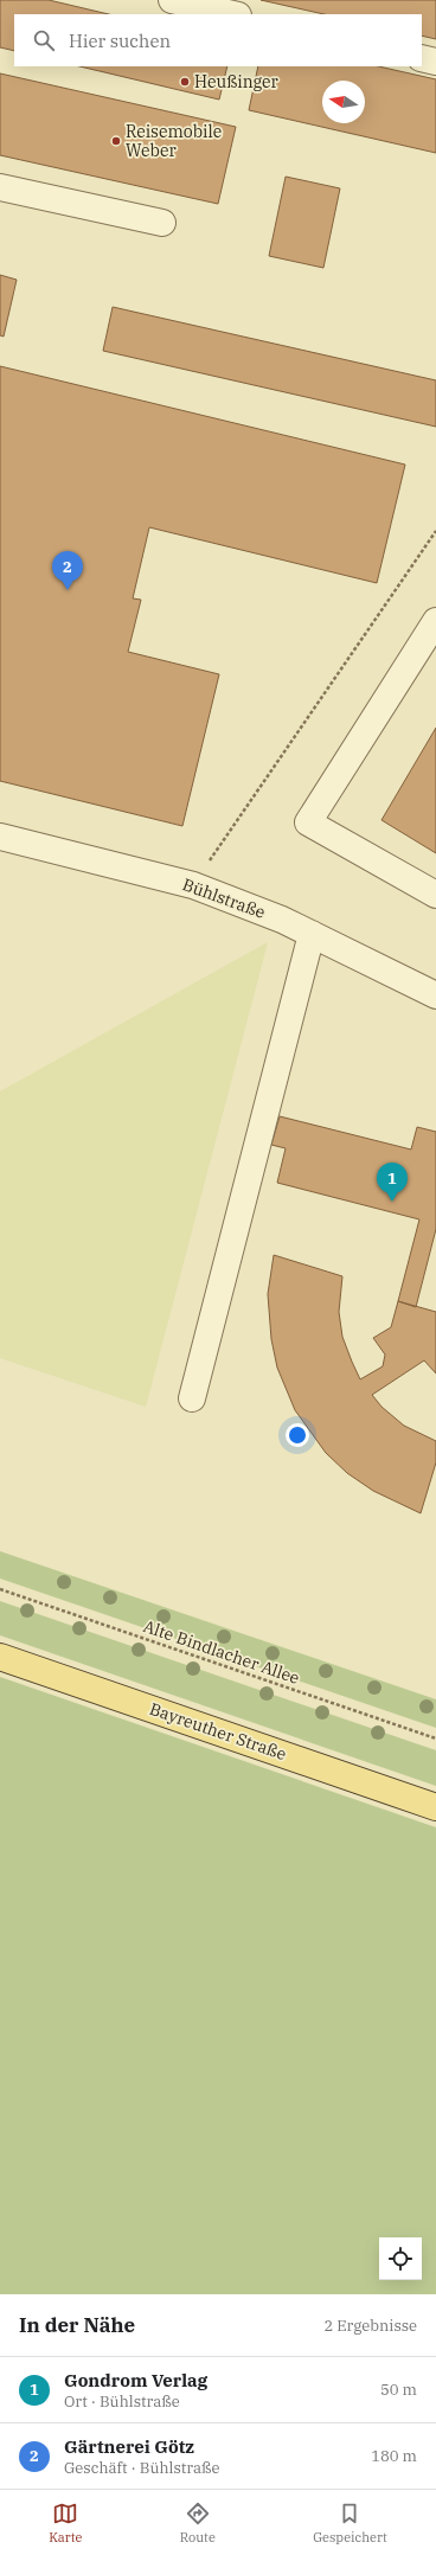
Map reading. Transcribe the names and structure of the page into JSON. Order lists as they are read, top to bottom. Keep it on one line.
{"streets":{"main road":["Bayreuther Straße"],"street":["Bühlstraße"],"path":["Alte Bindlacher Allee"]},"places":["Heußinger","Reisemobile Weber"],"north":"left","page":{"search":"Hier suchen","pins":["2","1"],"heading":["In der Nähe","2 Ergebnisse"],"list":[{"mark":"1","name":"Gondrom Verlag","note":"Ort · Bühlstraße","value":"50 m"},{"mark":"2","name":"Gärtnerei Götz","note":"Geschäft · Bühlstraße","value":"180 m"}],"nav":["Karte","Route","Gespeichert"]}}
